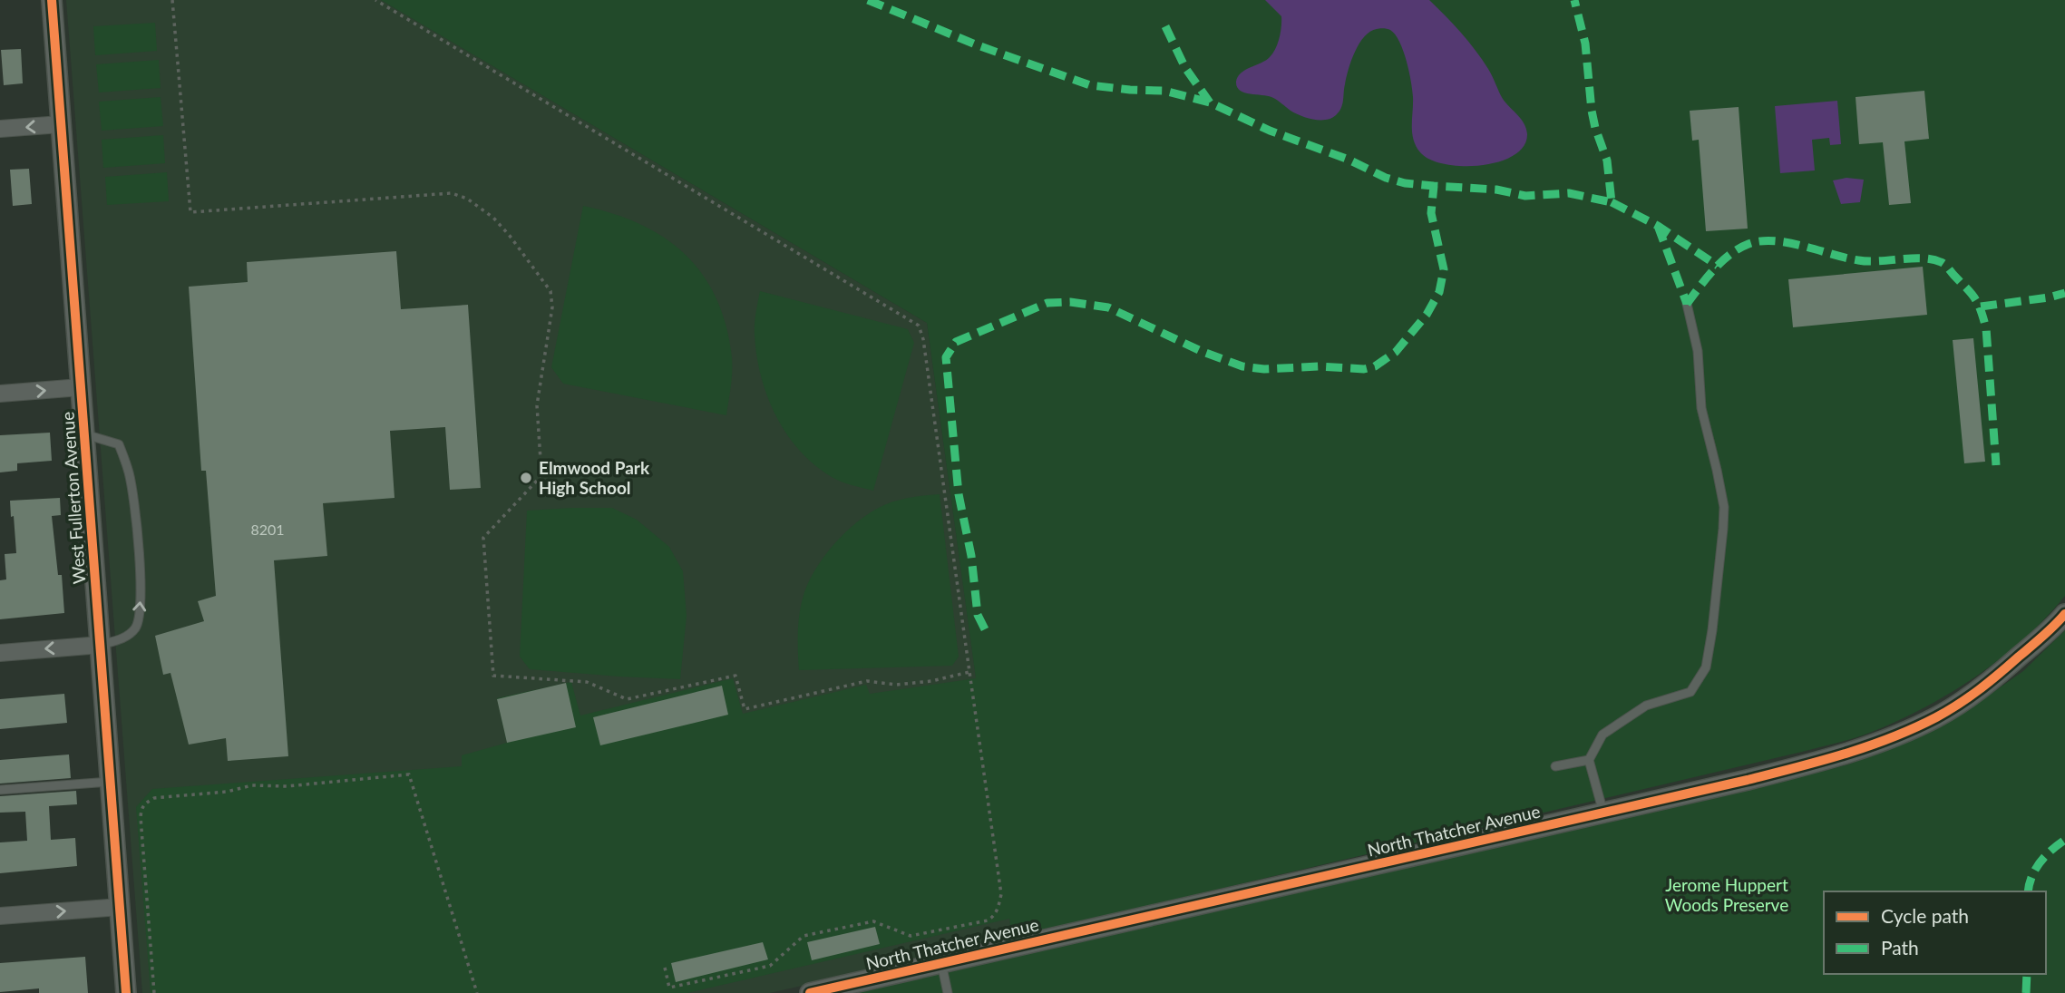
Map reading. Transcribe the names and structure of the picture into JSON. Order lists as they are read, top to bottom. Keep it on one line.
{"streets":{"street":["West Fullerton Avenue","North Thatcher Avenue"]},"parks":["Jerome Huppert Woods Preserve"],"places":["Elmwood Park High School"],"house_numbers":["8201"],"legend":["Cycle path","Path"]}
